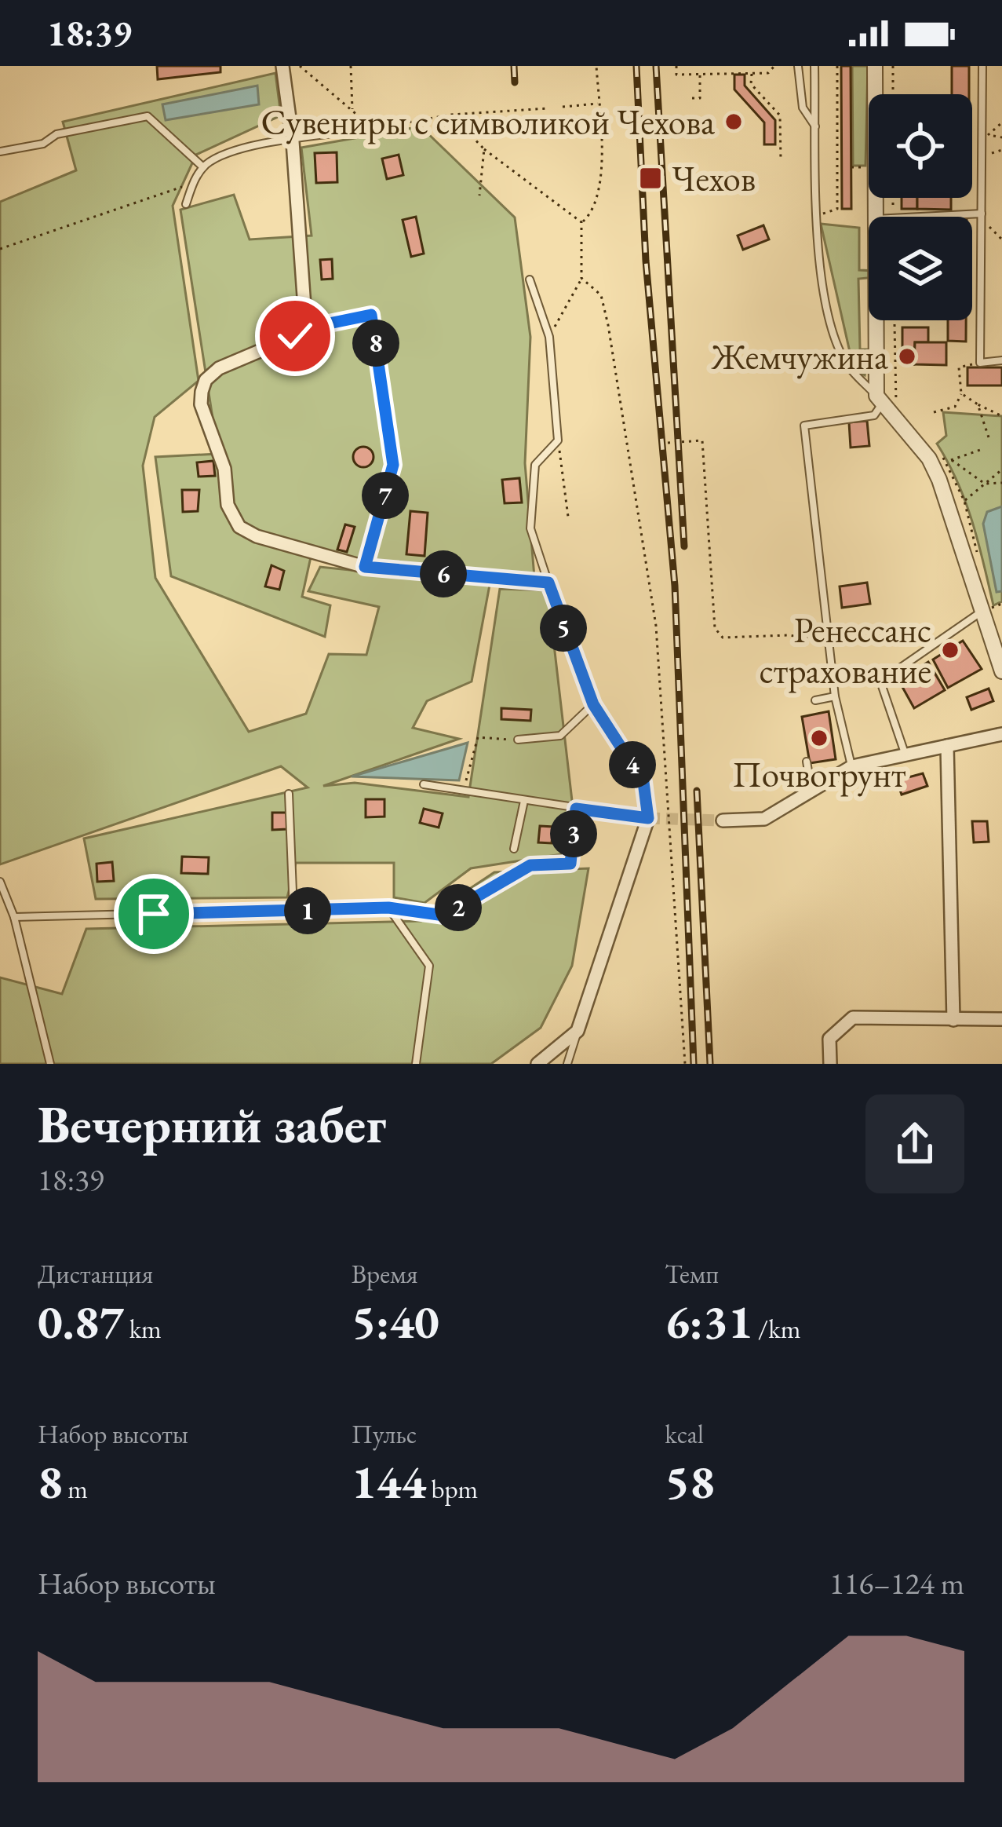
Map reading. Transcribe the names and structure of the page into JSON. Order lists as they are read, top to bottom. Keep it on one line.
{"places":{"other":["Сувениры с символикой Чехова","Жемчужина","Ренессанс страхование","Почвогрунт"],"transit":["Чехов"]},"page":{"status":"18:39","pins":["8","7","6","5","4","3","2","1"],"heading":["Вечерний забег","18:39"],"stats":[["Дистанция","0.87 km"],["Время","5:40"],["Темп","6:31 /km"],["Набор высоты","8 m"],["Пульс","144 bpm"],["kcal","58"]],"chart":["Набор высоты","116–124 m"]}}
